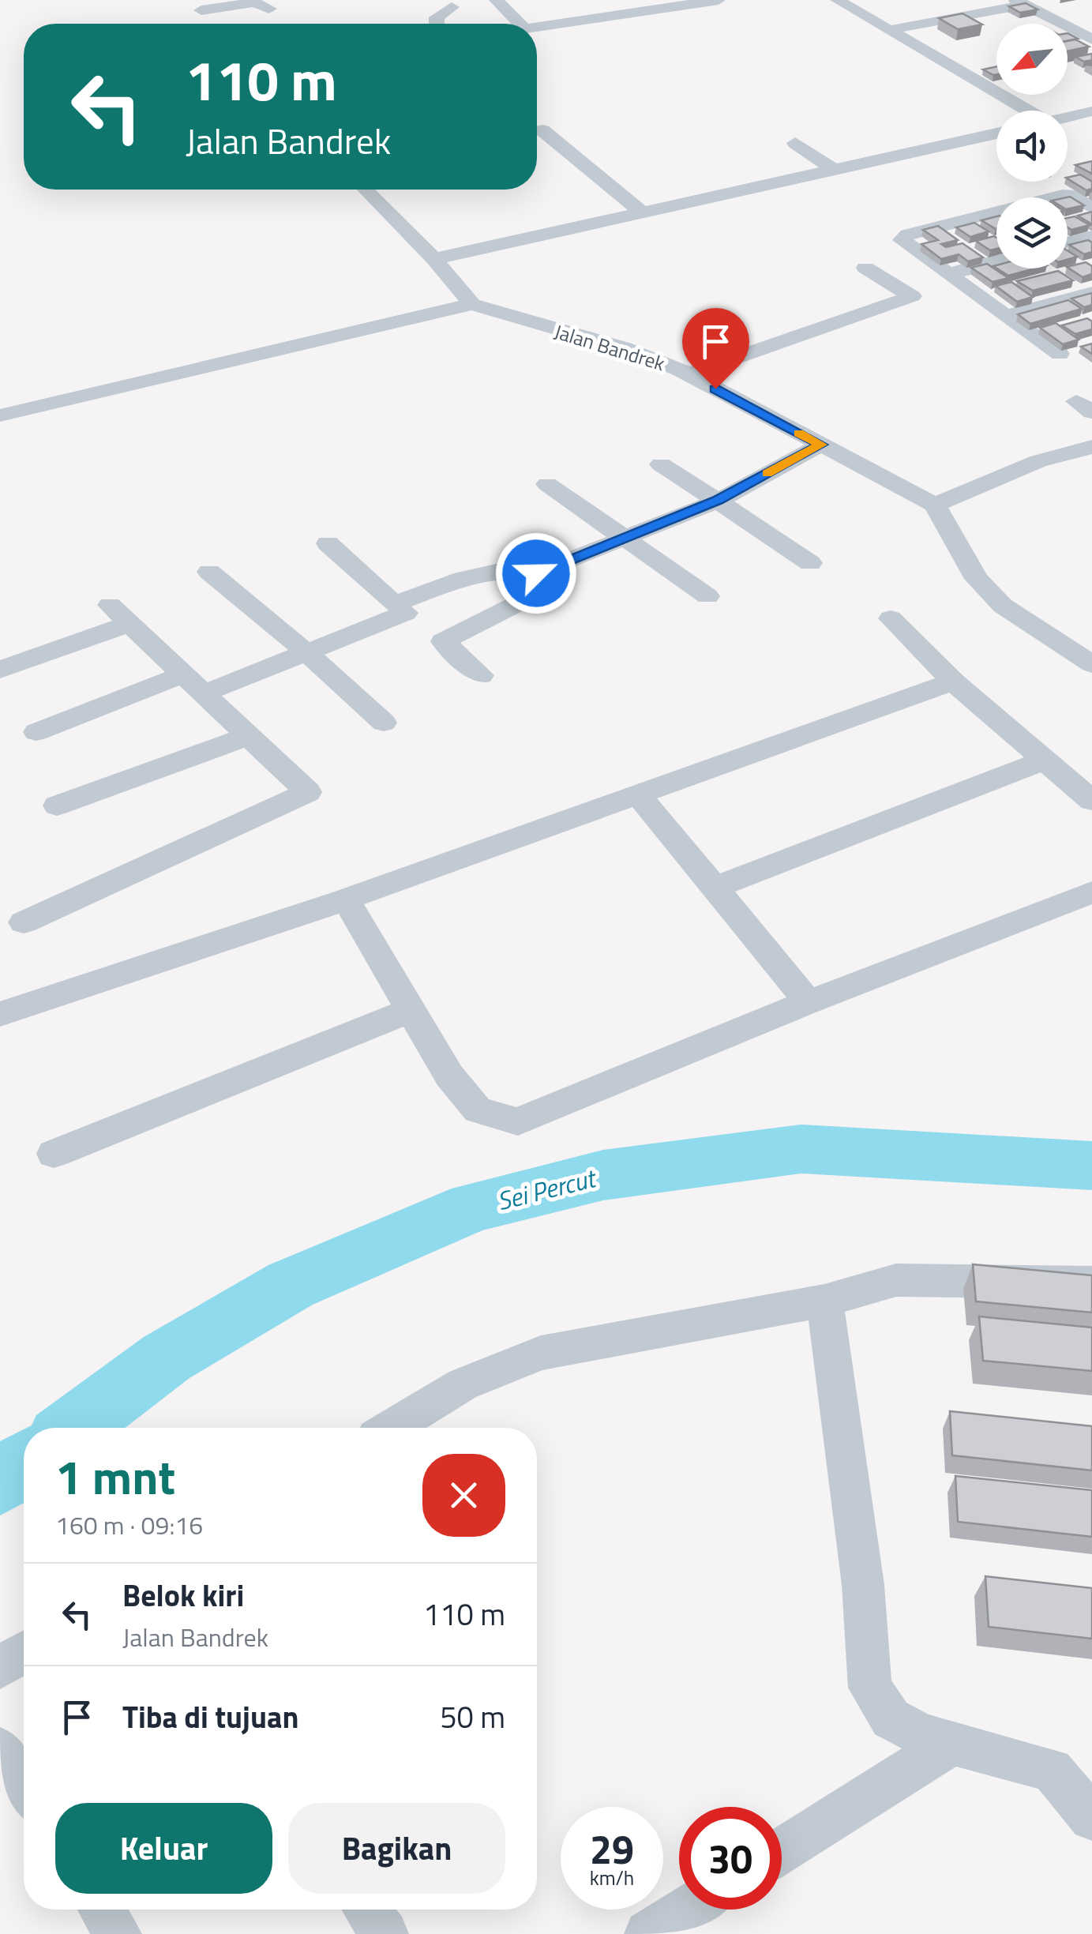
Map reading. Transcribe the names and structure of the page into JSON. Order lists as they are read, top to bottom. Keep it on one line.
{"streets":{"street":["Jalan Bandrek"]},"water":["Sei Percut"],"north":"bottom left","page":{"turn":["110 m","Jalan Bandrek"],"heading":["1 mnt","160 m · 09:16"],"list":[{"name":"Belok kiri","note":"Jalan Bandrek","value":"110 m"},{"name":"Tiba di tujuan","value":"50 m"}],"buttons":["Keluar","Bagikan"],"speed":"29 km/h","limit":"30"}}
